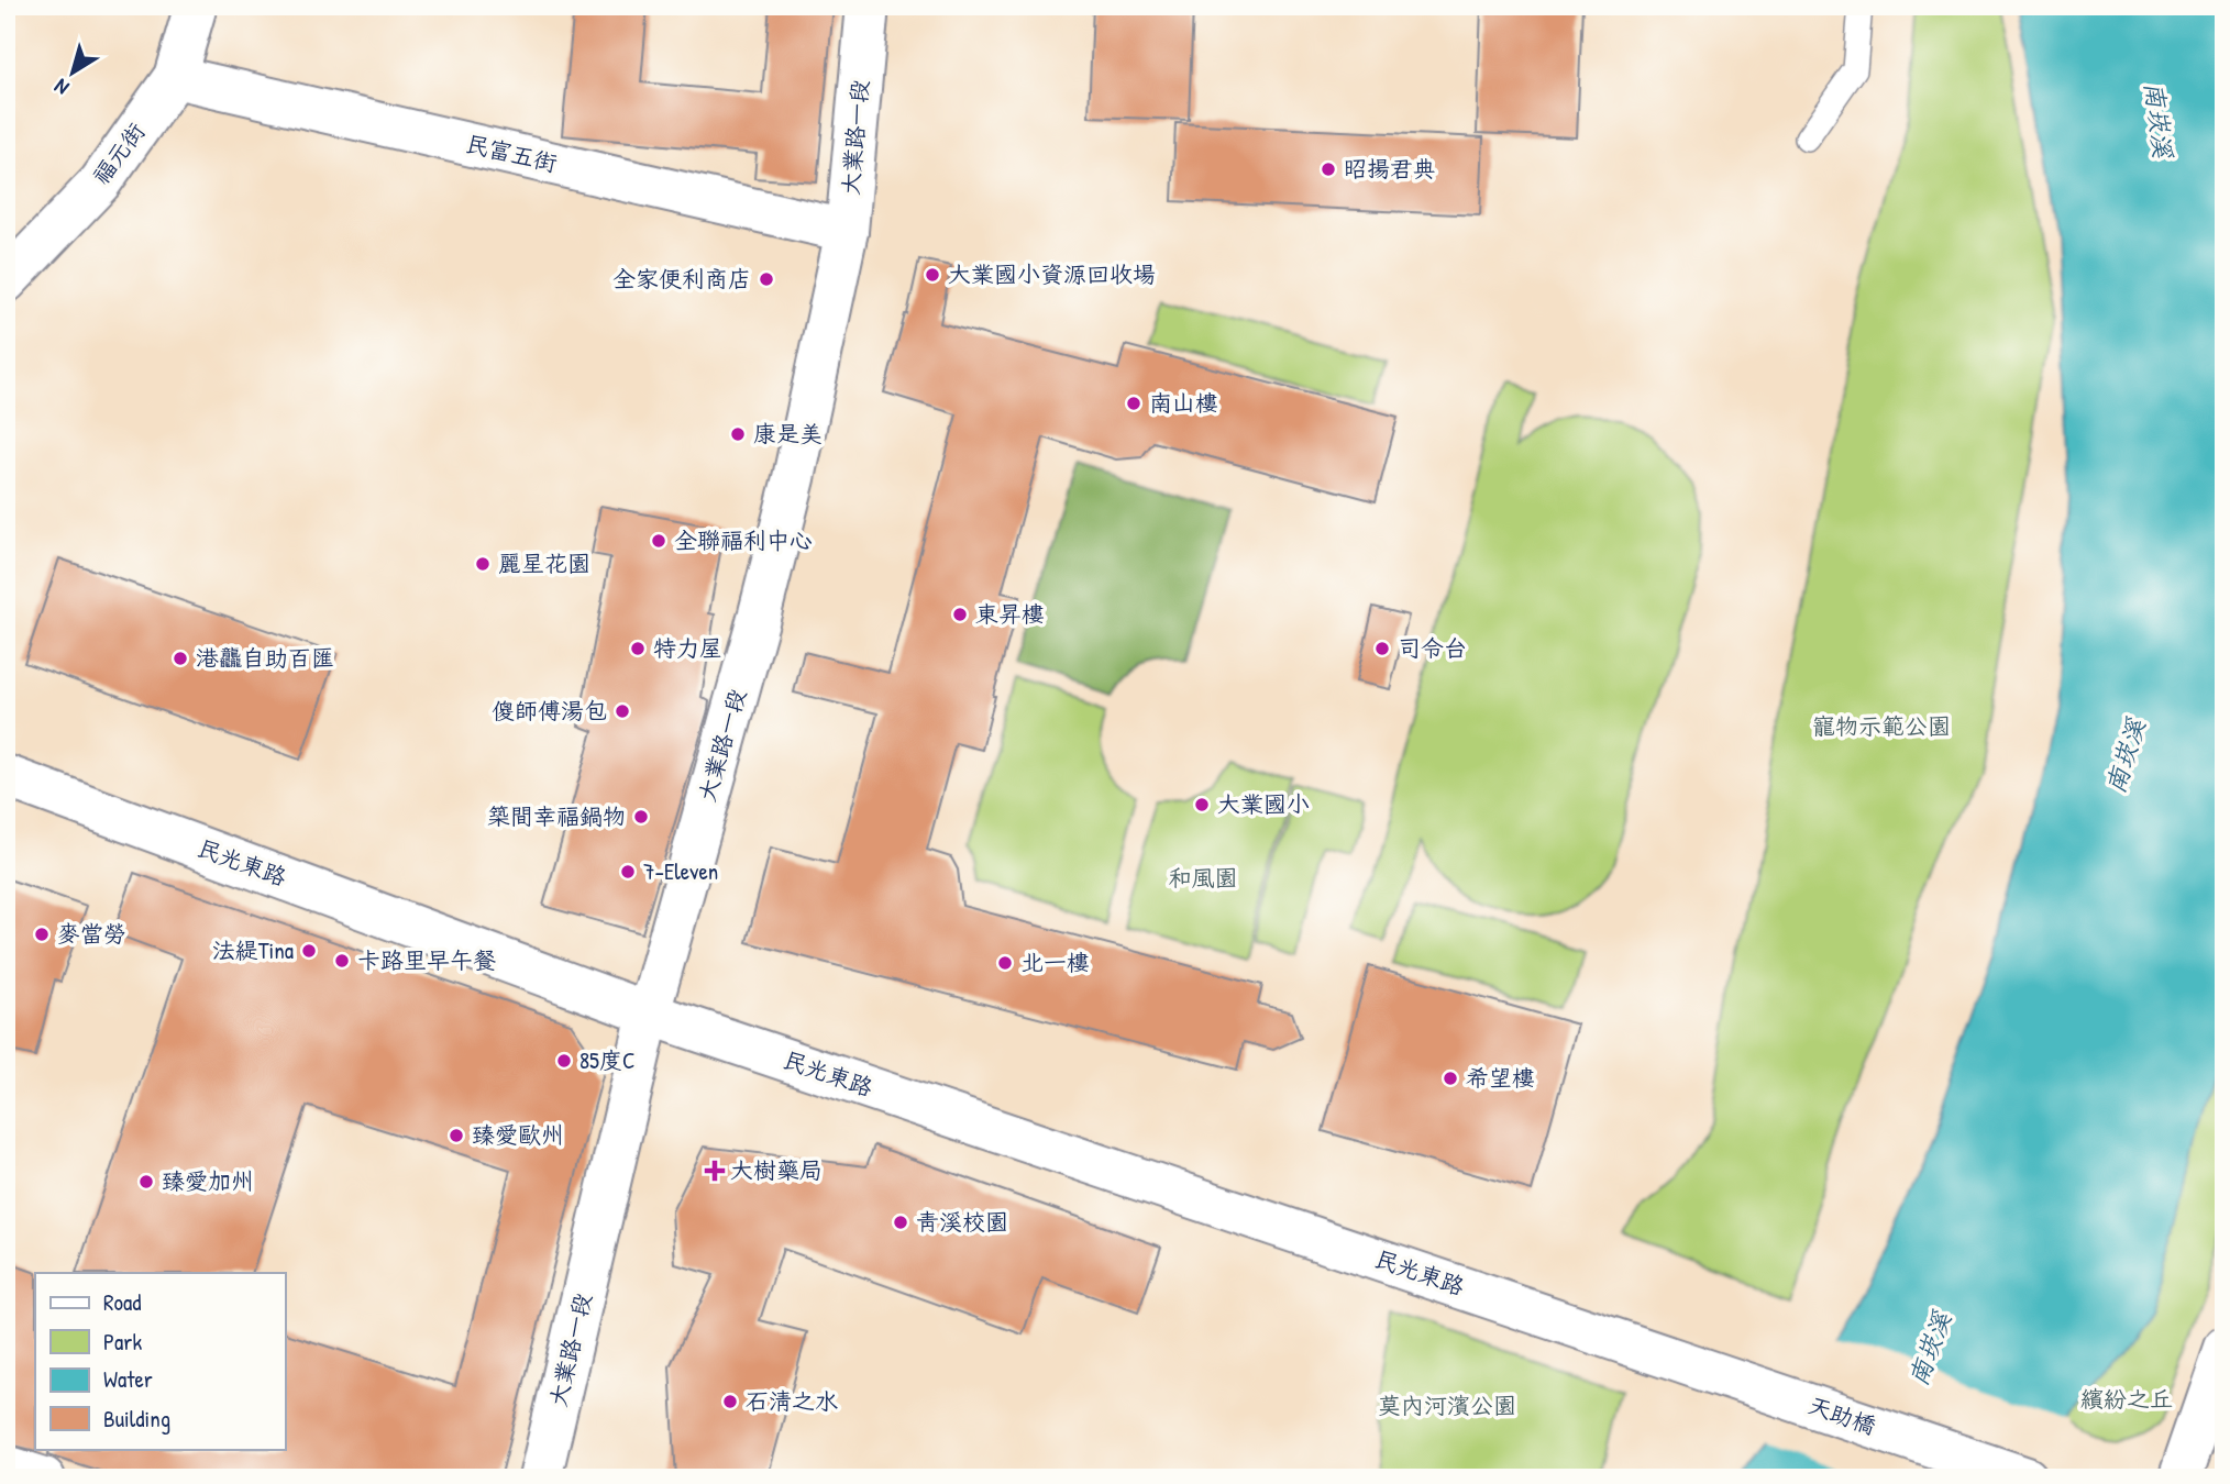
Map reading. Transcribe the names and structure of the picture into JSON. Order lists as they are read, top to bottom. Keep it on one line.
{"streets":{"street":["大業路一段","福元街","民富五街","民光東路","天助橋"]},"crossings":[["大業路一段","民富五街"],["大業路一段","民光東路"],["福元街","民富五街"],["民光東路","天助橋"]],"water":["南崁溪"],"parks":["寵物示範公園","和風園","繽紛之丘","莫內河濱公園"],"places":{"other":["昭揚君典","大業國小資源回收場","全家便利商店","南山樓","康是美","全聯福利中心","麗星花園","東昇樓","特力屋","司令台","港龘自助百匯","傻師傅湯包","大業國小","築間幸福鍋物","7-Eleven","麥當勞","法緹Tina","卡路里早午餐","北一樓","85度C","希望樓","臻愛歐州","臻愛加州","青溪校園","石清之水"],"health":["大樹藥局"]},"legend":["Road","Park","Water","Building"],"north":"bottom left"}
